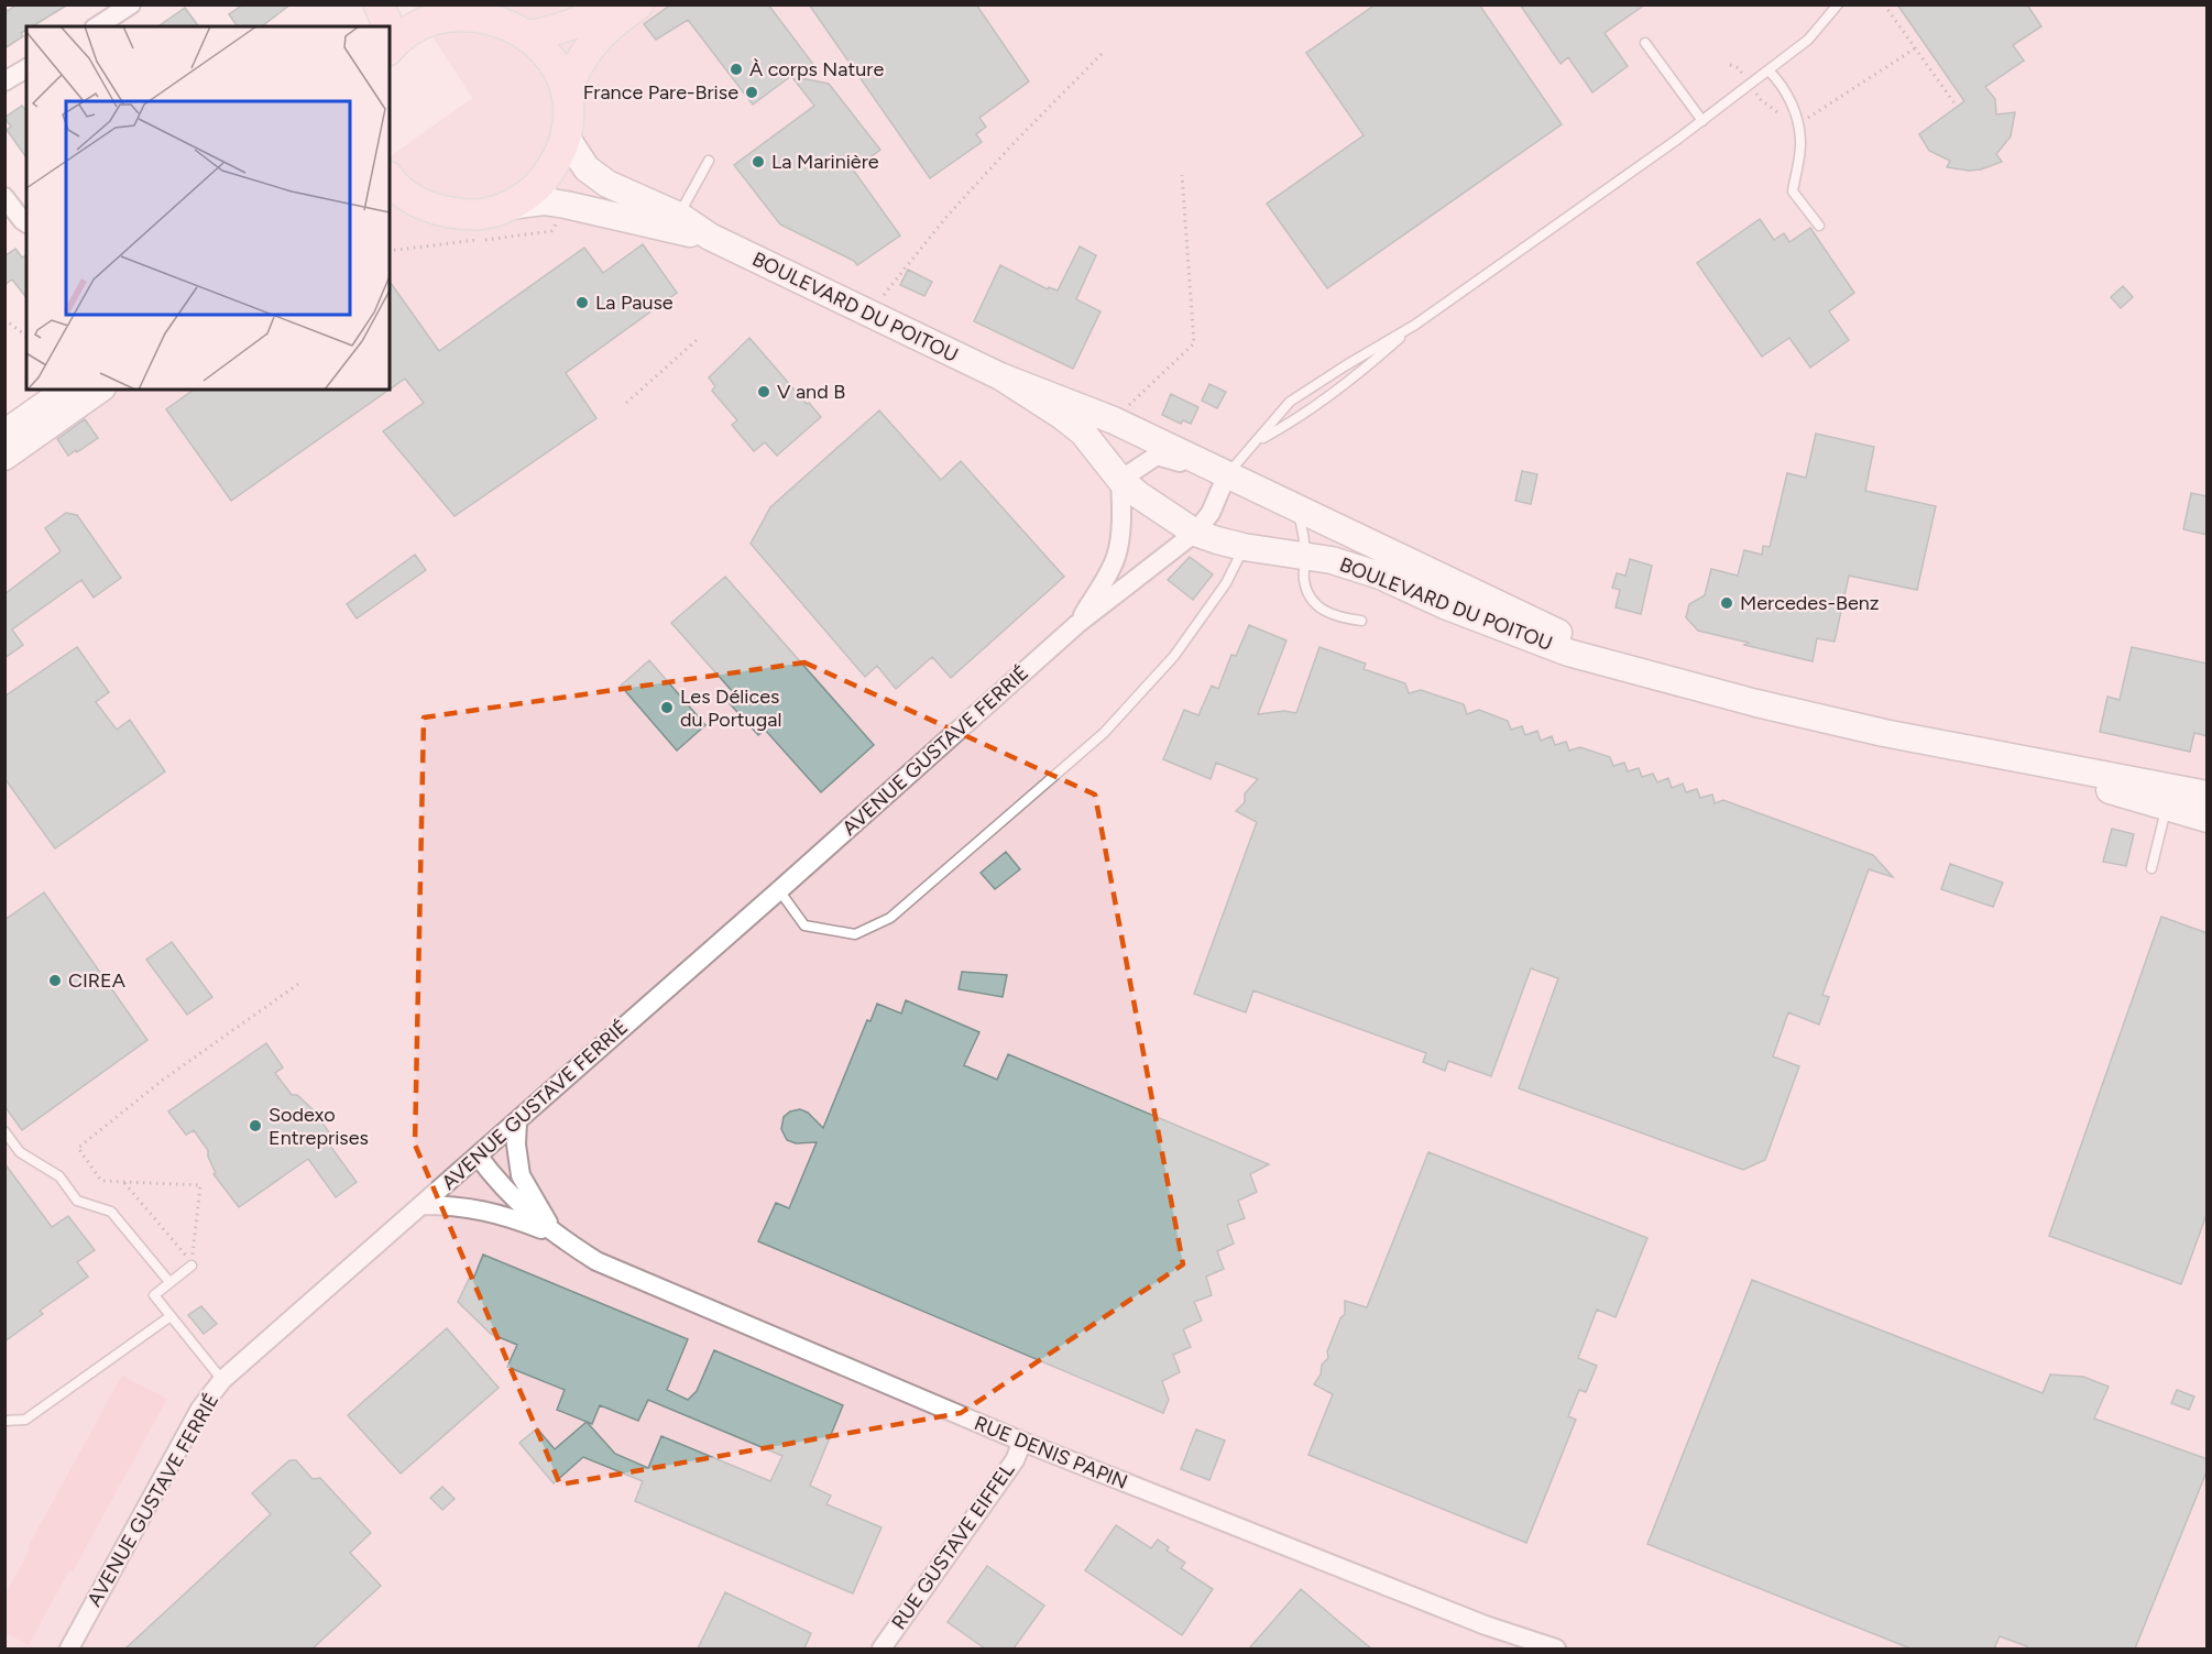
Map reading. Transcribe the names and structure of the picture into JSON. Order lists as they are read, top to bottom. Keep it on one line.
{"streets":{"main road":["BOULEVARD DU POITOU"],"street":["AVENUE GUSTAVE FERRIÉ","RUE DENIS PAPIN","RUE GUSTAVE EIFFEL"]},"crossings":[["BOULEVARD DU POITOU","AVENUE GUSTAVE FERRIÉ"],["AVENUE GUSTAVE FERRIÉ","RUE DENIS PAPIN"],["RUE DENIS PAPIN","RUE GUSTAVE EIFFEL"]],"places":["À corps Nature","France Pare-Brise","La Marinière","La Pause","V and B","Mercedes-Benz","Les Délices du Portugal","CIREA","Sodexo Entreprises"]}
